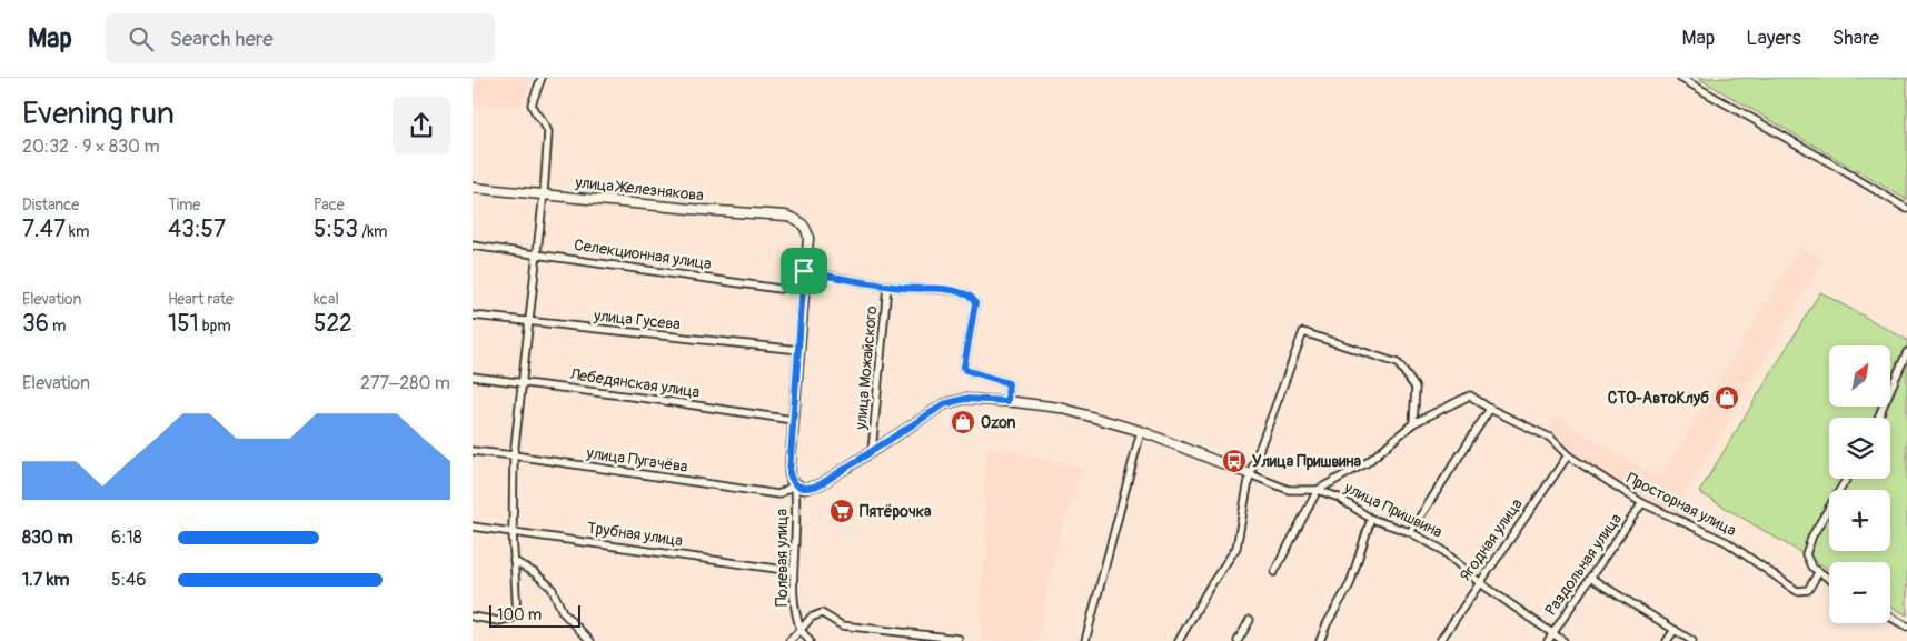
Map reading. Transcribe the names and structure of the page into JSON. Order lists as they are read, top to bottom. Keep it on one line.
{"streets":{"street":["улица Железнякова","Селекционная улица","улица Гусева","улица Можайского","Лебедянская улица","улица Пугачёва","Просторная улица","улица Пришвина","Трубная улица","Ягодная улица","Полевая улица","Раздольная улица"]},"crossings":[["улица Железнякова","Полевая улица"],["Селекционная улица","Полевая улица"],["улица Гусева","Полевая улица"],["улица Можайского","улица Пришвина"],["Лебедянская улица","Полевая улица"],["улица Пугачёва","улица Пришвина"],["улица Пугачёва","Полевая улица"],["Просторная улица","Ягодная улица"],["Просторная улица","Раздольная улица"],["улица Пришвина","Ягодная улица"],["улица Пришвина","Полевая улица"],["улица Пришвина","Раздольная улица"],["Трубная улица","Полевая улица"]],"places":{"shop":["СТО-АвтоКлуб","Ozon"],"bus stop":["Улица Пришвина"],"supermarket":["Пятёрочка"]},"scale_bar":"100 m","north":"top right","page":{"header":"Map","search":"Search here","nav":["Map","Layers","Share"],"heading":["Evening run","20:32 · 9 × 830 m"],"stats":[["Distance","7.47 km"],["Time","43:57"],["Pace","5:53 /km"],["Elevation","36 m"],["Heart rate","151 bpm"],["kcal","522"]],"map_buttons":["+","−"],"chart":["Elevation","277–280 m"],"list":[{"name":"830 m","note":"6:18"},{"name":"1.7 km","note":"5:46"}],"scale":"100 m"}}
